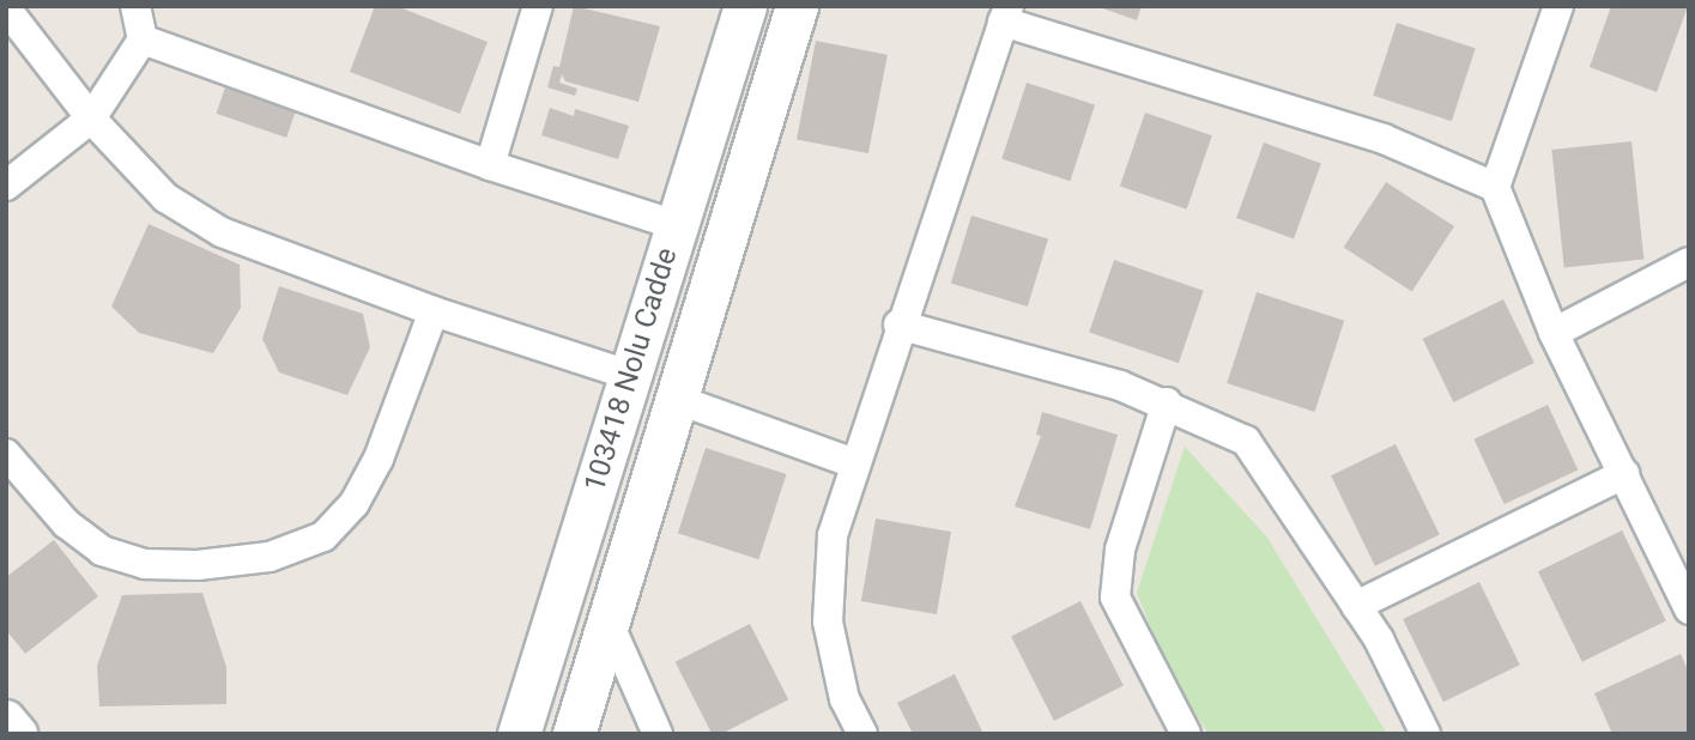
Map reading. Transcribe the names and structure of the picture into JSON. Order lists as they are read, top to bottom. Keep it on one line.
{"streets":{"main road":["103418 Nolu Cadde"]}}
